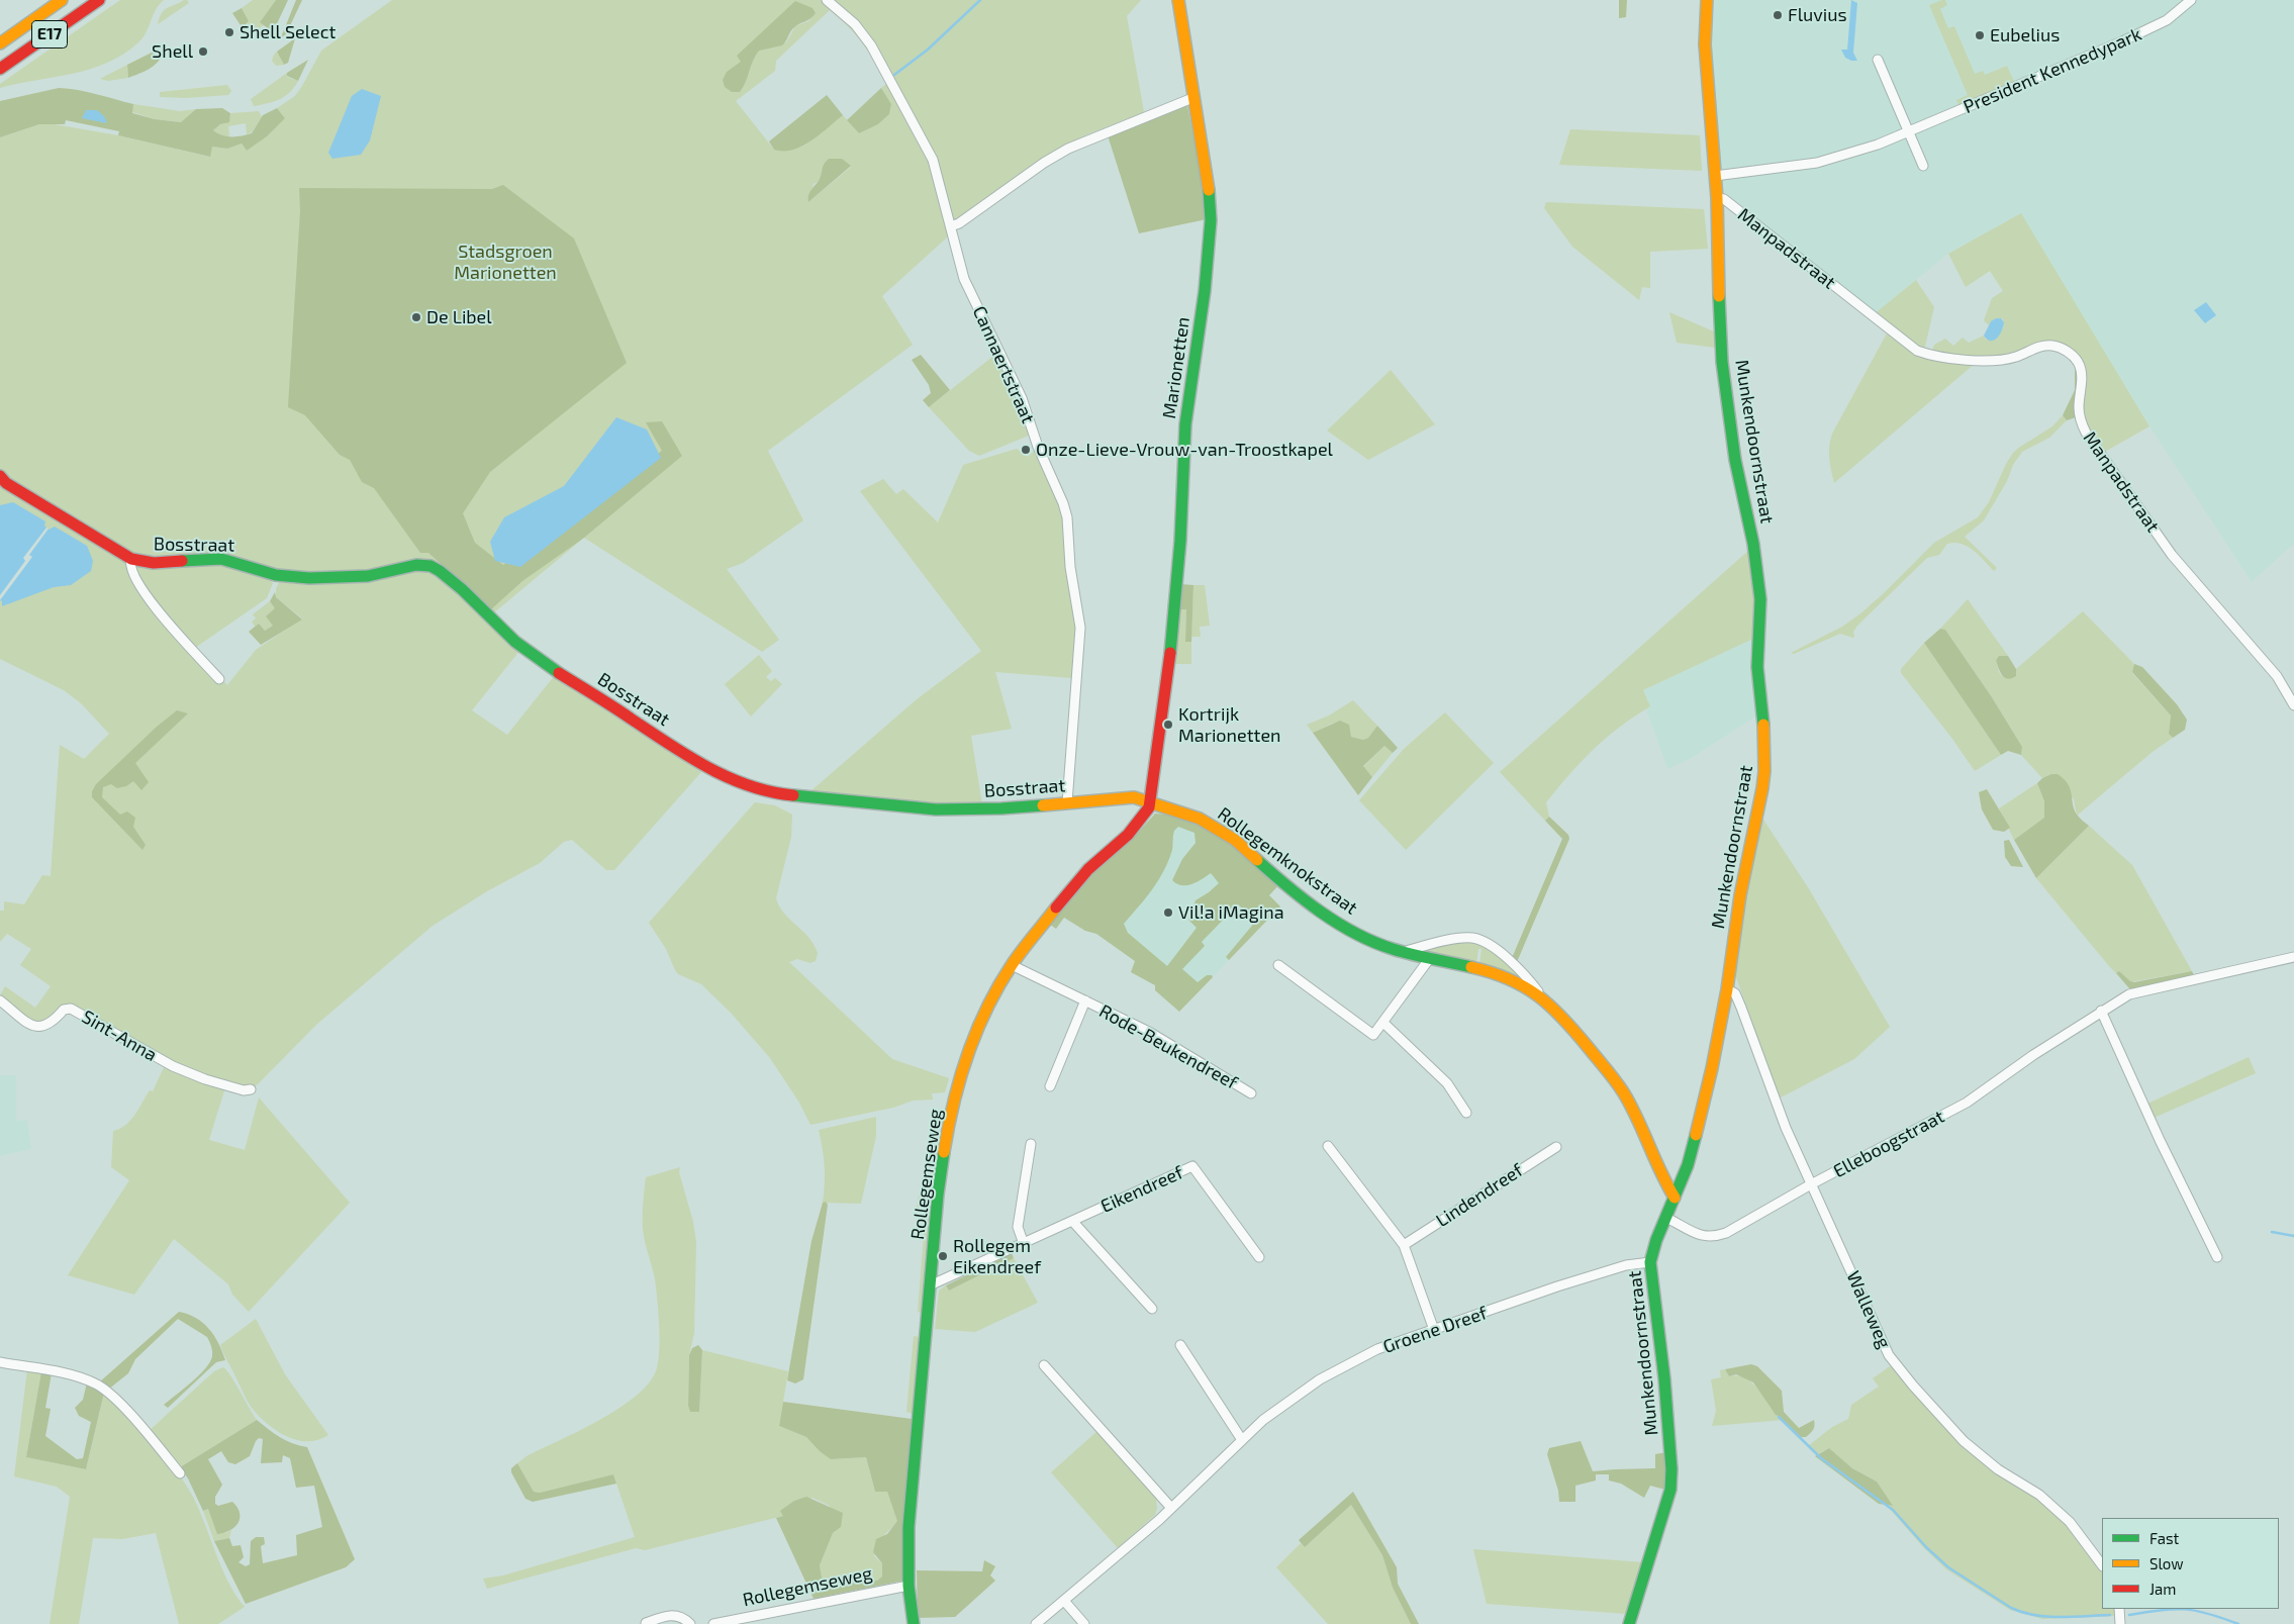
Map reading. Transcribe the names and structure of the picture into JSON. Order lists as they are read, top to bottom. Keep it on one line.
{"streets":{"main road":["E17","Marionetten","Munkendoornstraat","Bosstraat","Rollegemknokstraat","Rollegemseweg"],"street":["President Kennedypark","Manpadstraat","Cannaertstraat","Sint-Anna","Rode-Beukendreef","Elleboogstraat","Eikendreef","Lindendreef","Walleweg","Groene Dreef"]},"crossings":[["President Kennedypark","Munkendoornstraat"],["Manpadstraat","Munkendoornstraat"],["Cannaertstraat","Bosstraat"],["Marionetten","Bosstraat"],["Marionetten","Rollegemknokstraat"],["Marionetten","Rollegemseweg"],["Munkendoornstraat","Rollegemknokstraat"],["Munkendoornstraat","Elleboogstraat"],["Munkendoornstraat","Walleweg"],["Munkendoornstraat","Groene Dreef"],["Bosstraat","Rollegemknokstraat"],["Bosstraat","Rollegemseweg"],["Rollegemknokstraat","Rollegemseweg"],["Rode-Beukendreef","Rollegemseweg"],["Elleboogstraat","Walleweg"],["Rollegemseweg","Eikendreef"]],"parks":["Stadsgroen Marionetten"],"places":["Fluvius","Shell Select","Eubelius","Shell","De Libel","Onze-Lieve-Vrouw-van-Troostkapel","Kortrijk Marionetten","Vil!a iMagina","Rollegem Eikendreef"],"legend":["Fast","Slow","Jam"]}
